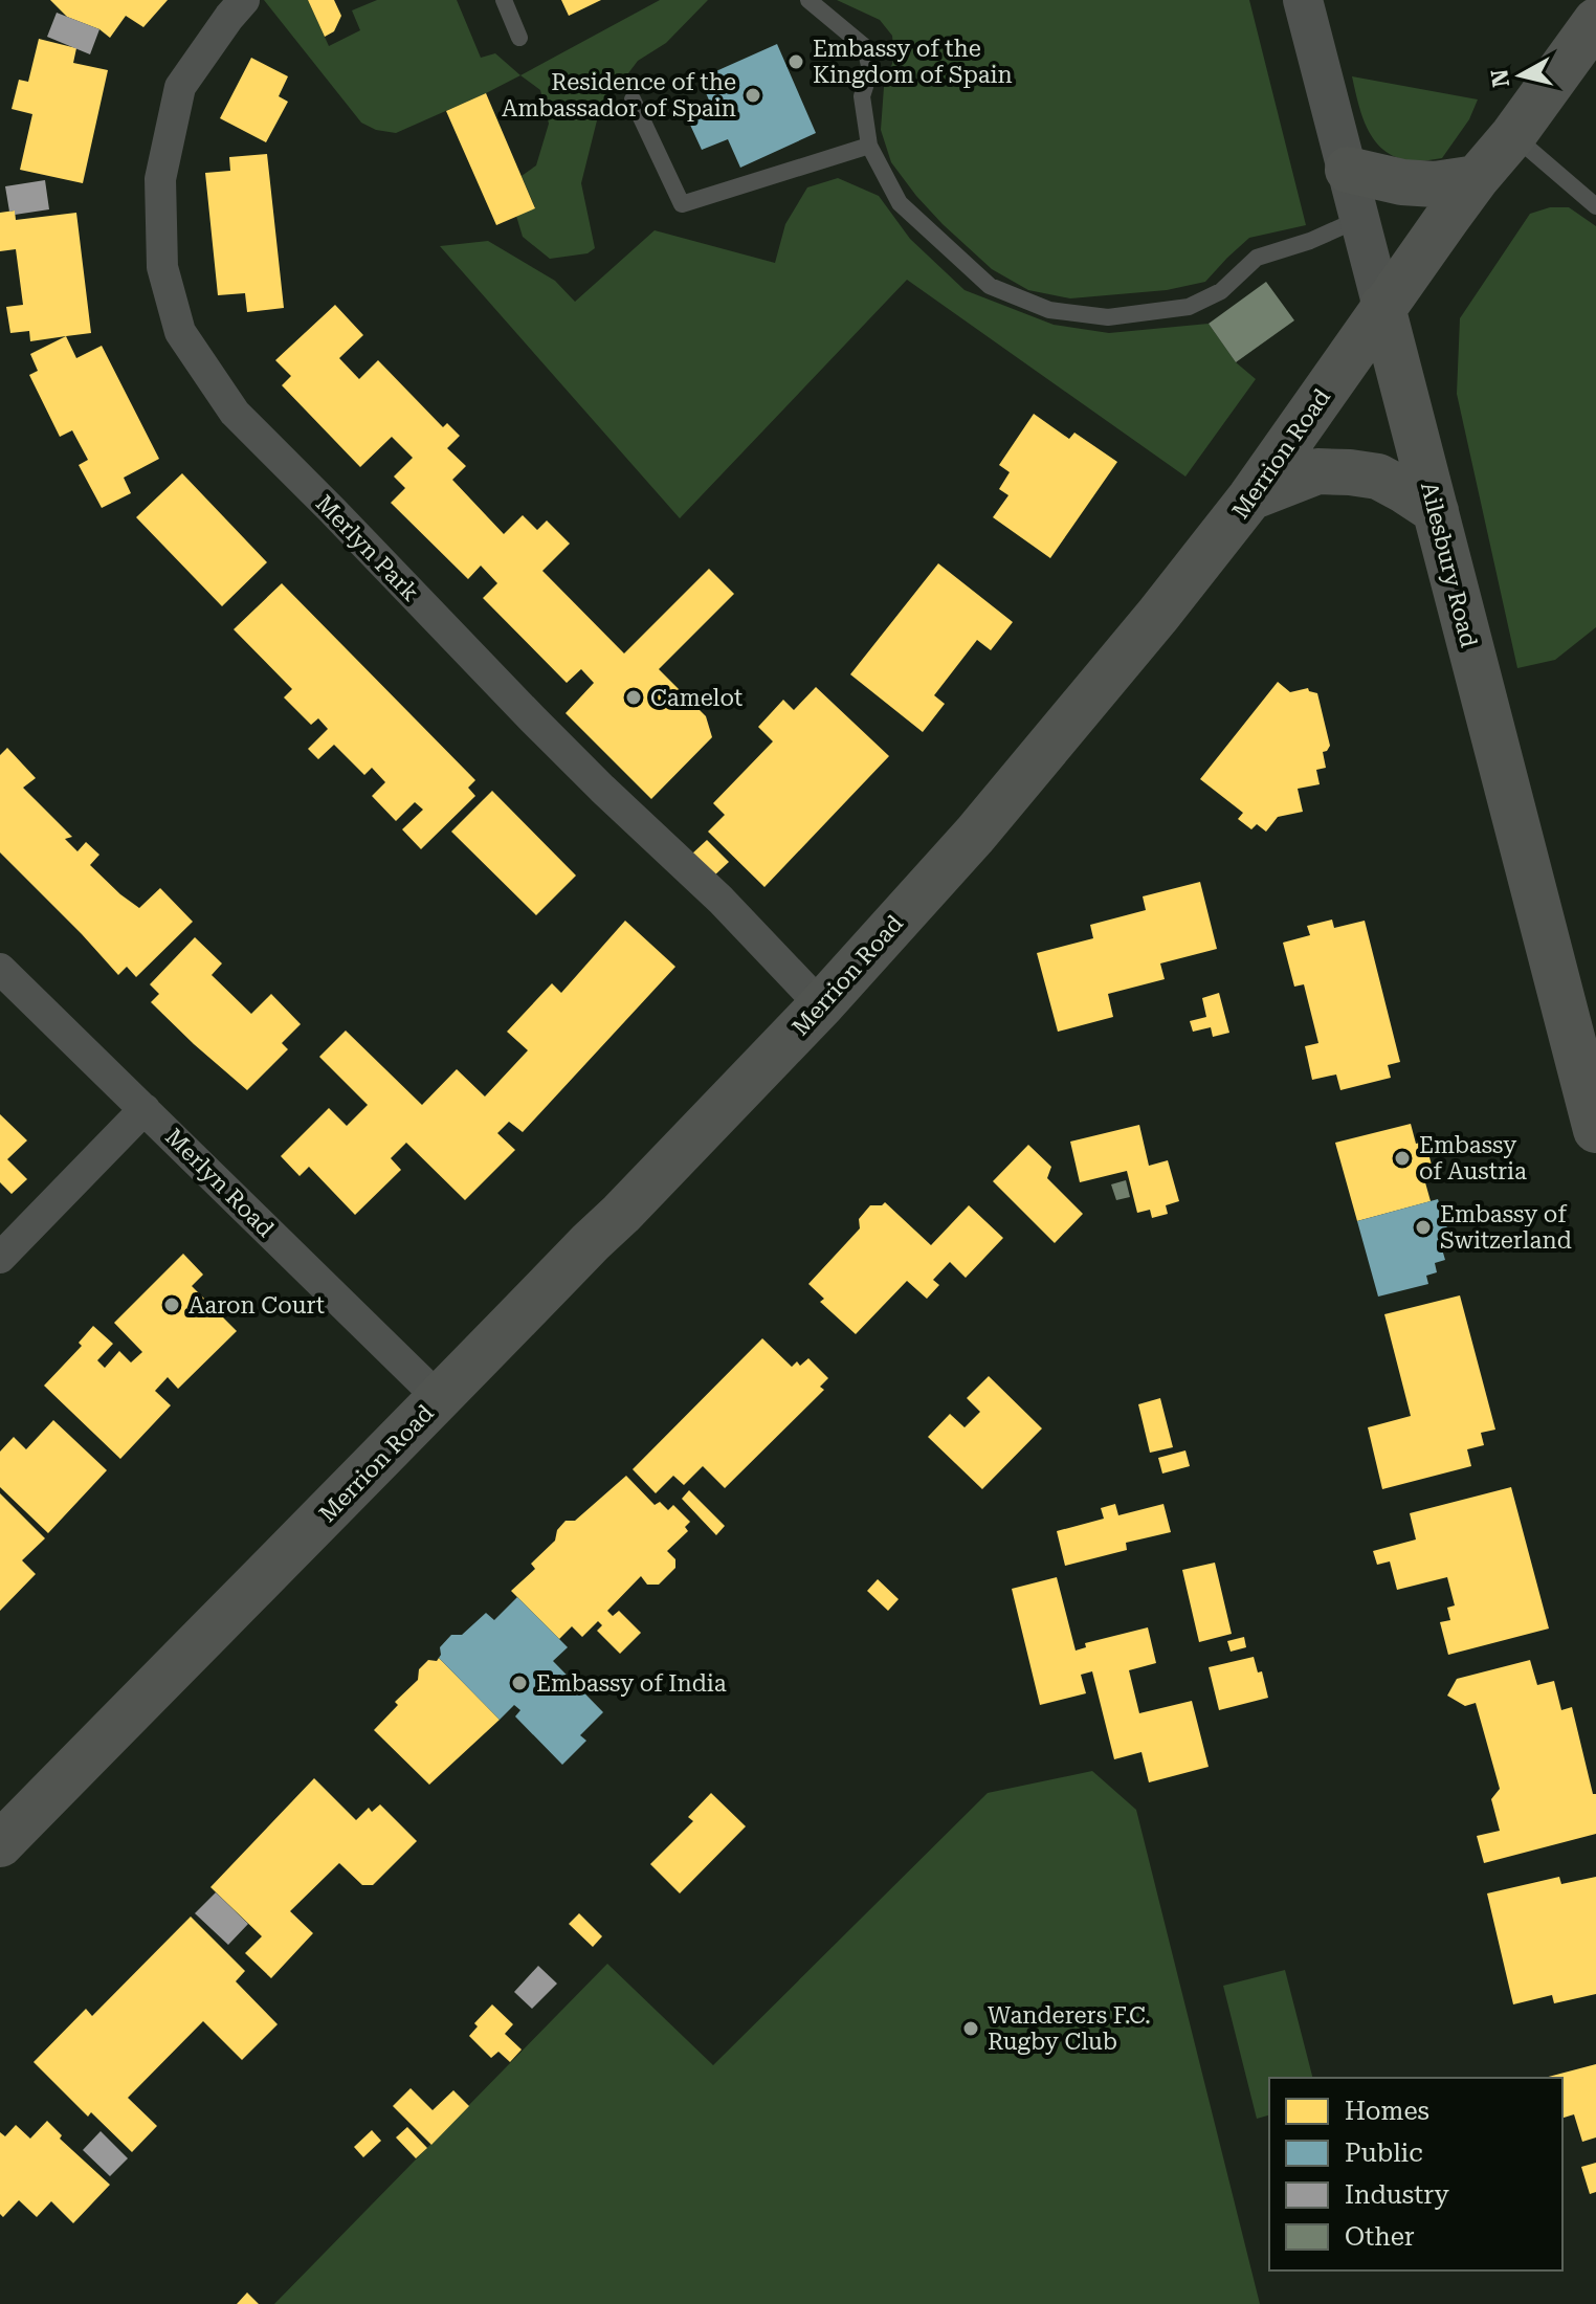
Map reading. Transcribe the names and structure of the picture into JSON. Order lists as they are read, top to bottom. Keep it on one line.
{"streets":{"main road":["Merrion Road","Ailesbury Road"],"street":["Merlyn Park","Merlyn Road"]},"crossings":[["Merrion Road","Merlyn Park"],["Merrion Road","Ailesbury Road"],["Merrion Road","Merlyn Road"]],"places":["Embassy of the Kingdom of Spain","Residence of the Ambassador of Spain","Camelot","Embassy of Austria","Embassy of Switzerland","Aaron Court","Embassy of India","Wanderers F.C. Rugby Club"],"legend":["Homes","Public","Industry","Other"],"north":"left"}
